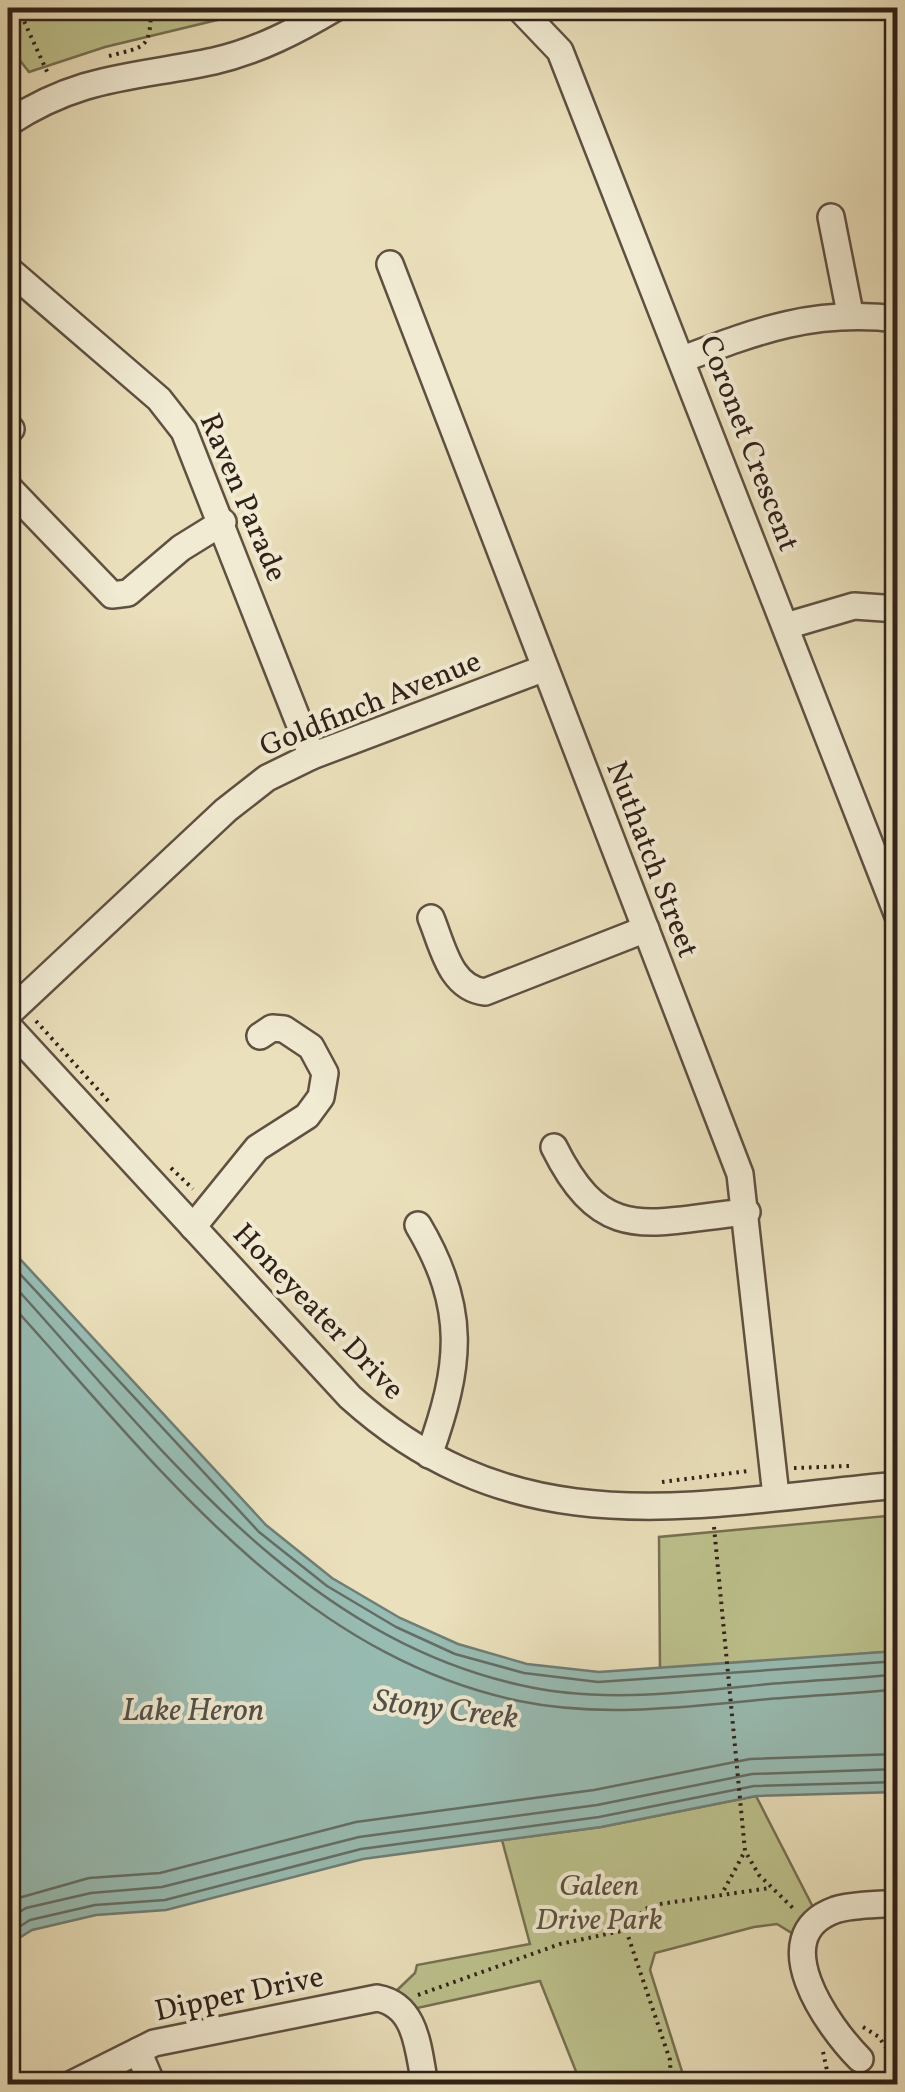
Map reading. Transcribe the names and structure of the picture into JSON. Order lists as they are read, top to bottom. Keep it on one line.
{"streets":{"street":["Coronet Crescent","Raven Parade","Goldfinch Avenue","Nuthatch Street","Honeyeater Drive","Dipper Drive"]},"crossings":[["Raven Parade","Goldfinch Avenue"],["Goldfinch Avenue","Nuthatch Street"],["Nuthatch Street","Honeyeater Drive"]],"water":["Stony Creek","Lake Heron"],"parks":["Galeen Drive Park"]}
